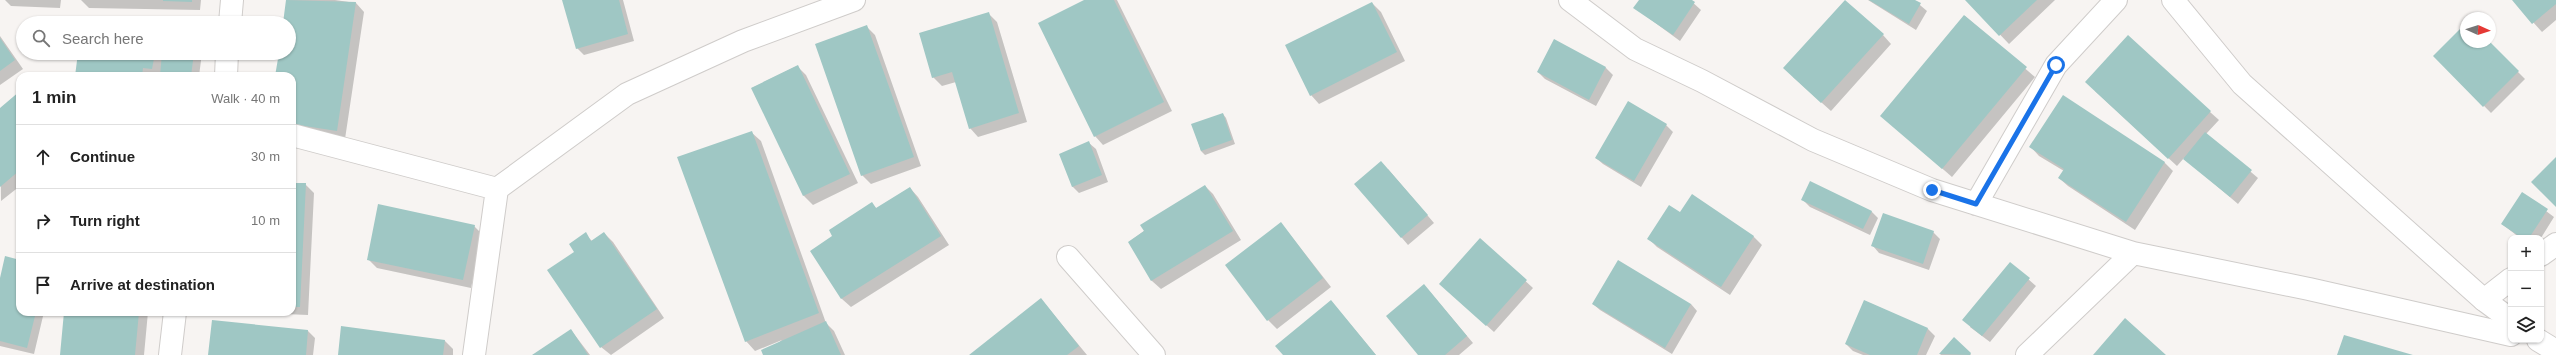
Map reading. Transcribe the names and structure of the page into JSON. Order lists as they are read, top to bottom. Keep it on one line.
{"north":"right","page":{"search":"Search here","heading":["1 min","Walk · 40 m"],"list":[["Continue","30 m"],["Turn right","10 m"],"Arrive at destination"],"map_buttons":["+","−"]}}
